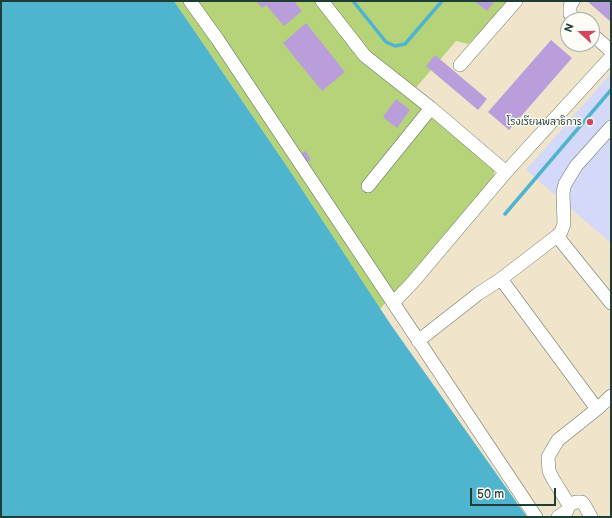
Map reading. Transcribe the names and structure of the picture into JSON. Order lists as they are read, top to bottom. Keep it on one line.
{"places":["โรงเรียนพลาธิการ"],"scale_bar":"50 m","north":"left"}
